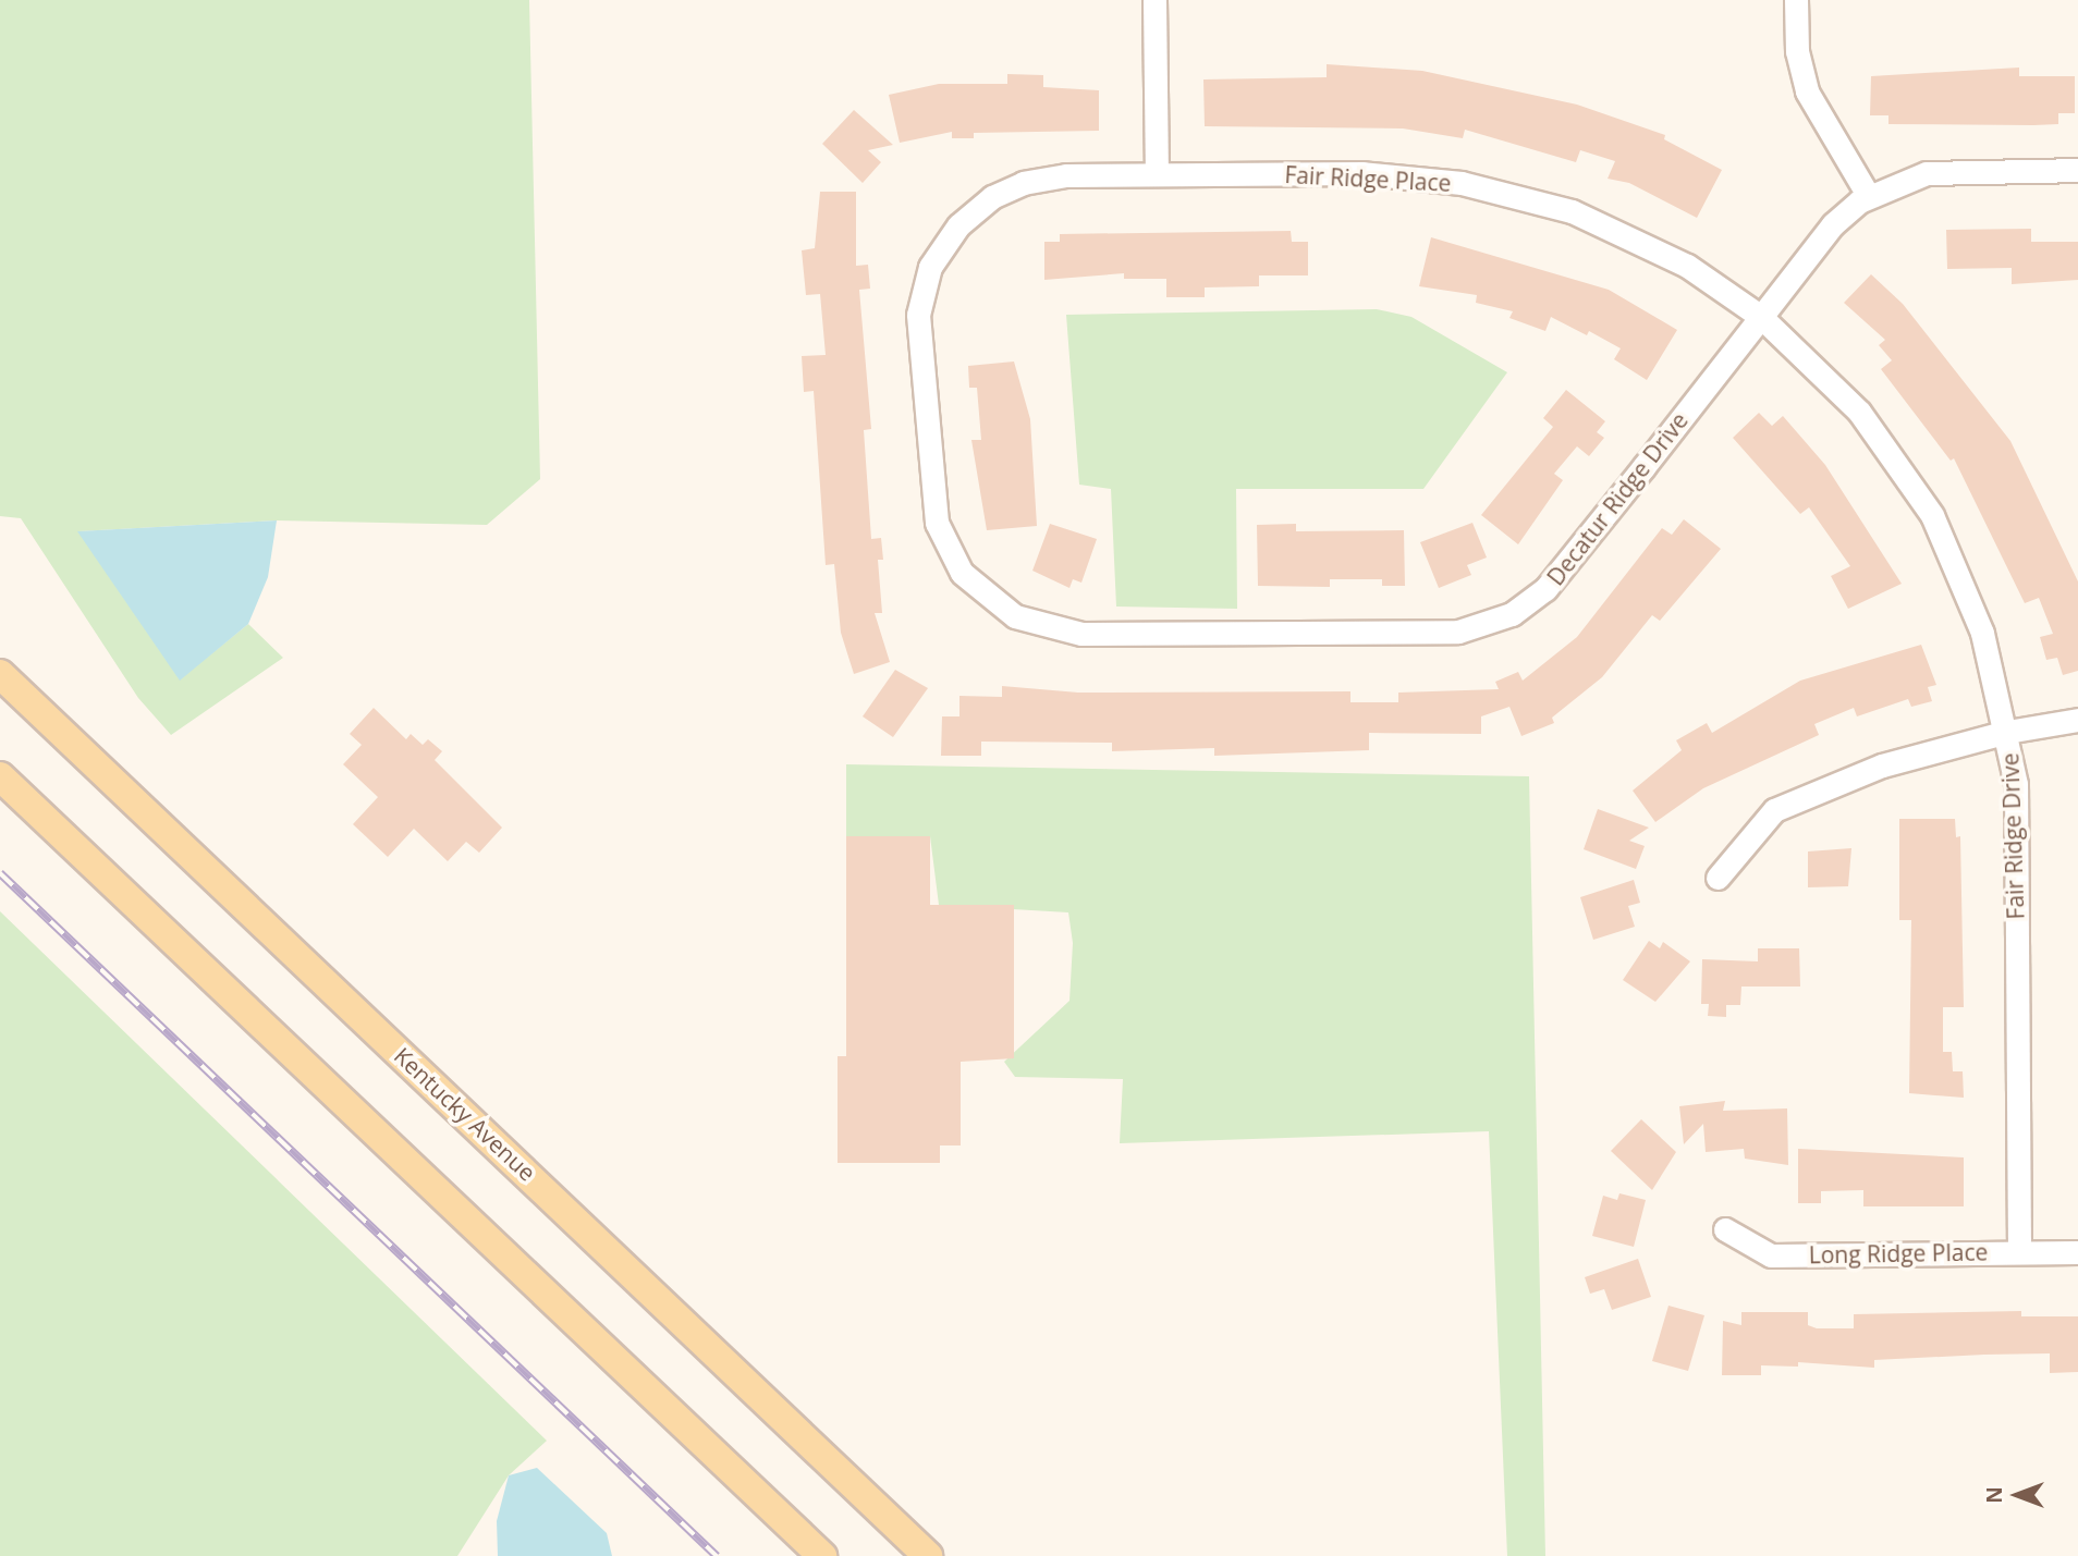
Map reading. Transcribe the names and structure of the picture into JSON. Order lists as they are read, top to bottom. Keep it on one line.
{"streets":{"main road":["Kentucky Avenue"],"street":["Fair Ridge Place","Decatur Ridge Drive","Fair Ridge Drive","Long Ridge Place"]},"crossings":[["Fair Ridge Place","Decatur Ridge Drive"],["Fair Ridge Place","Fair Ridge Drive"],["Decatur Ridge Drive","Fair Ridge Drive"],["Fair Ridge Drive","Long Ridge Place"]],"north":"left"}
